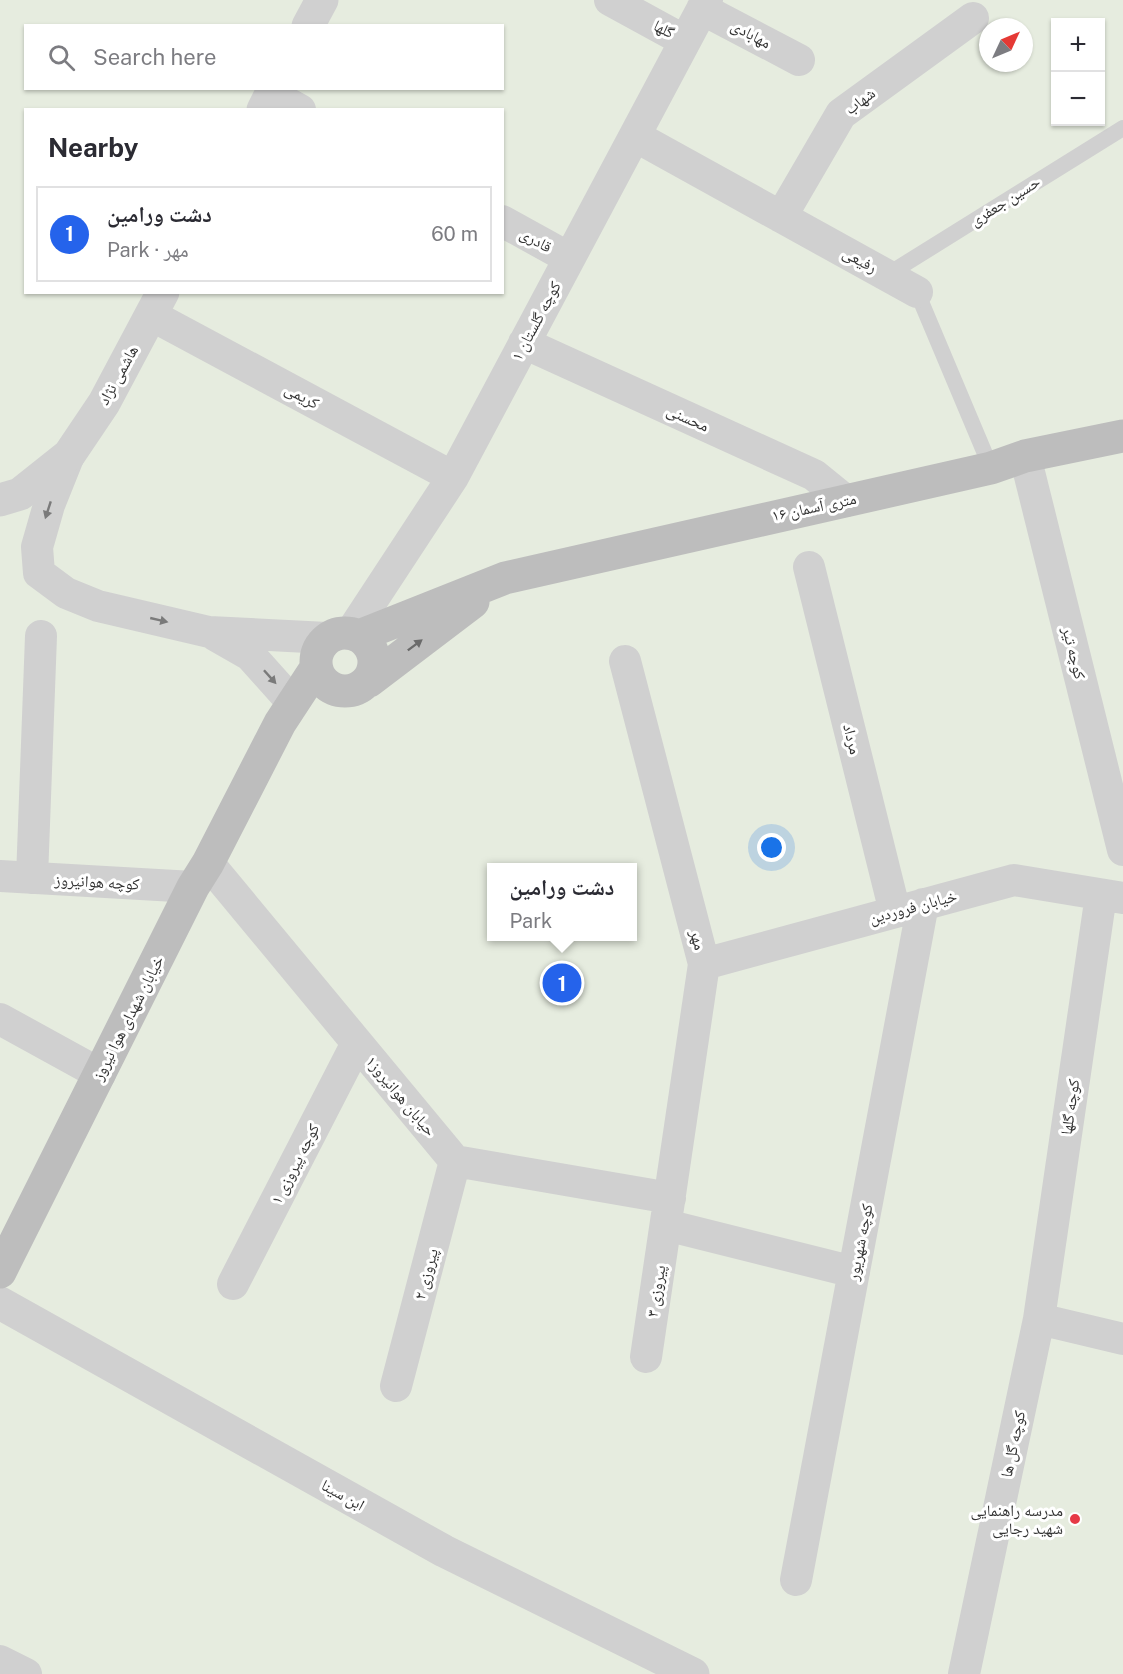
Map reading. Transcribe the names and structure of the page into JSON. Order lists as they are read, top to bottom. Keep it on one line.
{"streets":{"main road":["۱۶ متری آسمان","خیابان شهدای هوا نیروز"],"street":["گلها","مهابادی","شهاب","قادری","رفیعی","کوچه گلستان ۱","هاشمی نژاد","کریمی","محسنی","کوچه تیر","مرداد","کوچه هوانیروز","خیابان فروردین","مهر","حیابان هوانیروز۱","کوچه گلها","کوچه پیروزی ۱","کوچه شهریور","پیروزی ۲","پیروزی ۳","کوچه گل ها","ابن سینا"],"lane":["حسین جعفری"]},"crossings":[["گلها","کوچه گلستان ۱"],["مهابادی","کوچه گلستان ۱"],["شهاب","رفیعی"],["حسین جعفری","رفیعی"],["قادری","کوچه گلستان ۱"],["رفیعی","کوچه گلستان ۱"],["رفیعی","۱۶ متری آسمان"],["کوچه گلستان ۱","کریمی"],["کوچه گلستان ۱","محسنی"],["کوچه گلستان ۱","۱۶ متری آسمان"],["کوچه گلستان ۱","خیابان شهدای هوا نیروز"],["هاشمی نژاد","کریمی"],["محسنی","۱۶ متری آسمان"],["۱۶ متری آسمان","کوچه تیر"],["۱۶ متری آسمان","خیابان شهدای هوا نیروز"],["مرداد","خیابان فروردین"],["مرداد","کوچه شهریور"],["کوچه هوانیروز","خیابان شهدای هوا نیروز"],["کوچه هوانیروز","حیابان هوانیروز۱"],["خیابان فروردین","مهر"],["خیابان فروردین","کوچه گلها"],["خیابان فروردین","کوچه شهریور"],["مهر","پیروزی ۳"],["خیابان شهدای هوا نیروز","حیابان هوانیروز۱"],["حیابان هوانیروز۱","کوچه پیروزی ۱"],["حیابان هوانیروز۱","پیروزی ۲"],["کوچه گلها","کوچه گل ها"]],"places":["مدرسه راهنمایی شهید رجایی"],"north":"top right","page":{"map_buttons":["+","−"],"search":"Search here","heading":"Nearby","list":[{"mark":"1","name":"دشت ورامین","note":"Park · مهر","value":"60 m"}],"popup":["دشت ورامین","Park"],"pins":"1"}}
